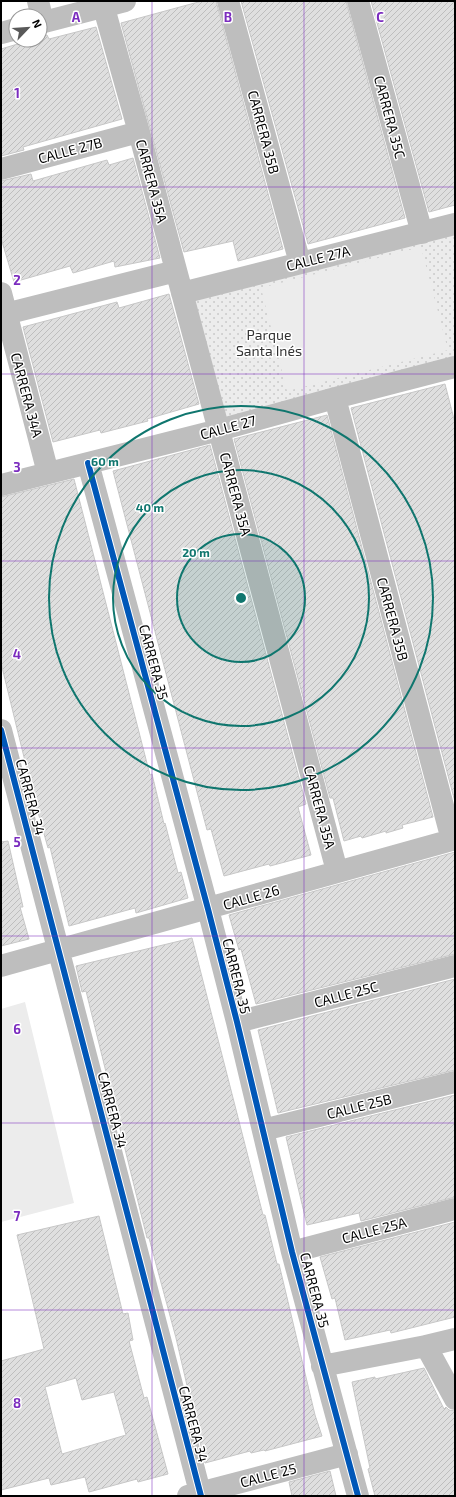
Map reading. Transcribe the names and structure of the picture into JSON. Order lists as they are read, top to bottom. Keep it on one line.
{"streets":{"street":["CARRERA 35C","CARRERA 35B","CALLE 27B","CARRERA 35A","CALLE 27A","CARRERA 34A","CALLE 27","CARRERA 35","CARRERA 34","CALLE 26","CALLE 25C","CALLE 25B","CALLE 25A","CALLE 25"]},"crossings":[["CARRERA 35C","CALLE 27A"],["CARRERA 35B","CALLE 27A"],["CARRERA 35B","CALLE 27"],["CARRERA 35B","CALLE 26"],["CALLE 27B","CARRERA 35A"],["CARRERA 35A","CALLE 27A"],["CARRERA 35A","CALLE 27"],["CARRERA 35A","CALLE 26"],["CARRERA 34A","CALLE 27"],["CALLE 27","CARRERA 35"],["CARRERA 35","CALLE 26"],["CARRERA 35","CALLE 25C"],["CARRERA 35","CALLE 25B"],["CARRERA 35","CALLE 25A"],["CARRERA 35","CALLE 25"],["CARRERA 34","CALLE 26"],["CARRERA 34","CALLE 25"]],"parks":["Parque Santa Inés"],"north":"top right","grid":{"columns":["A","B","C"],"rows":["1","2","3","4","5","6","7","8"]},"rings":["60 m","40 m","20 m"]}
